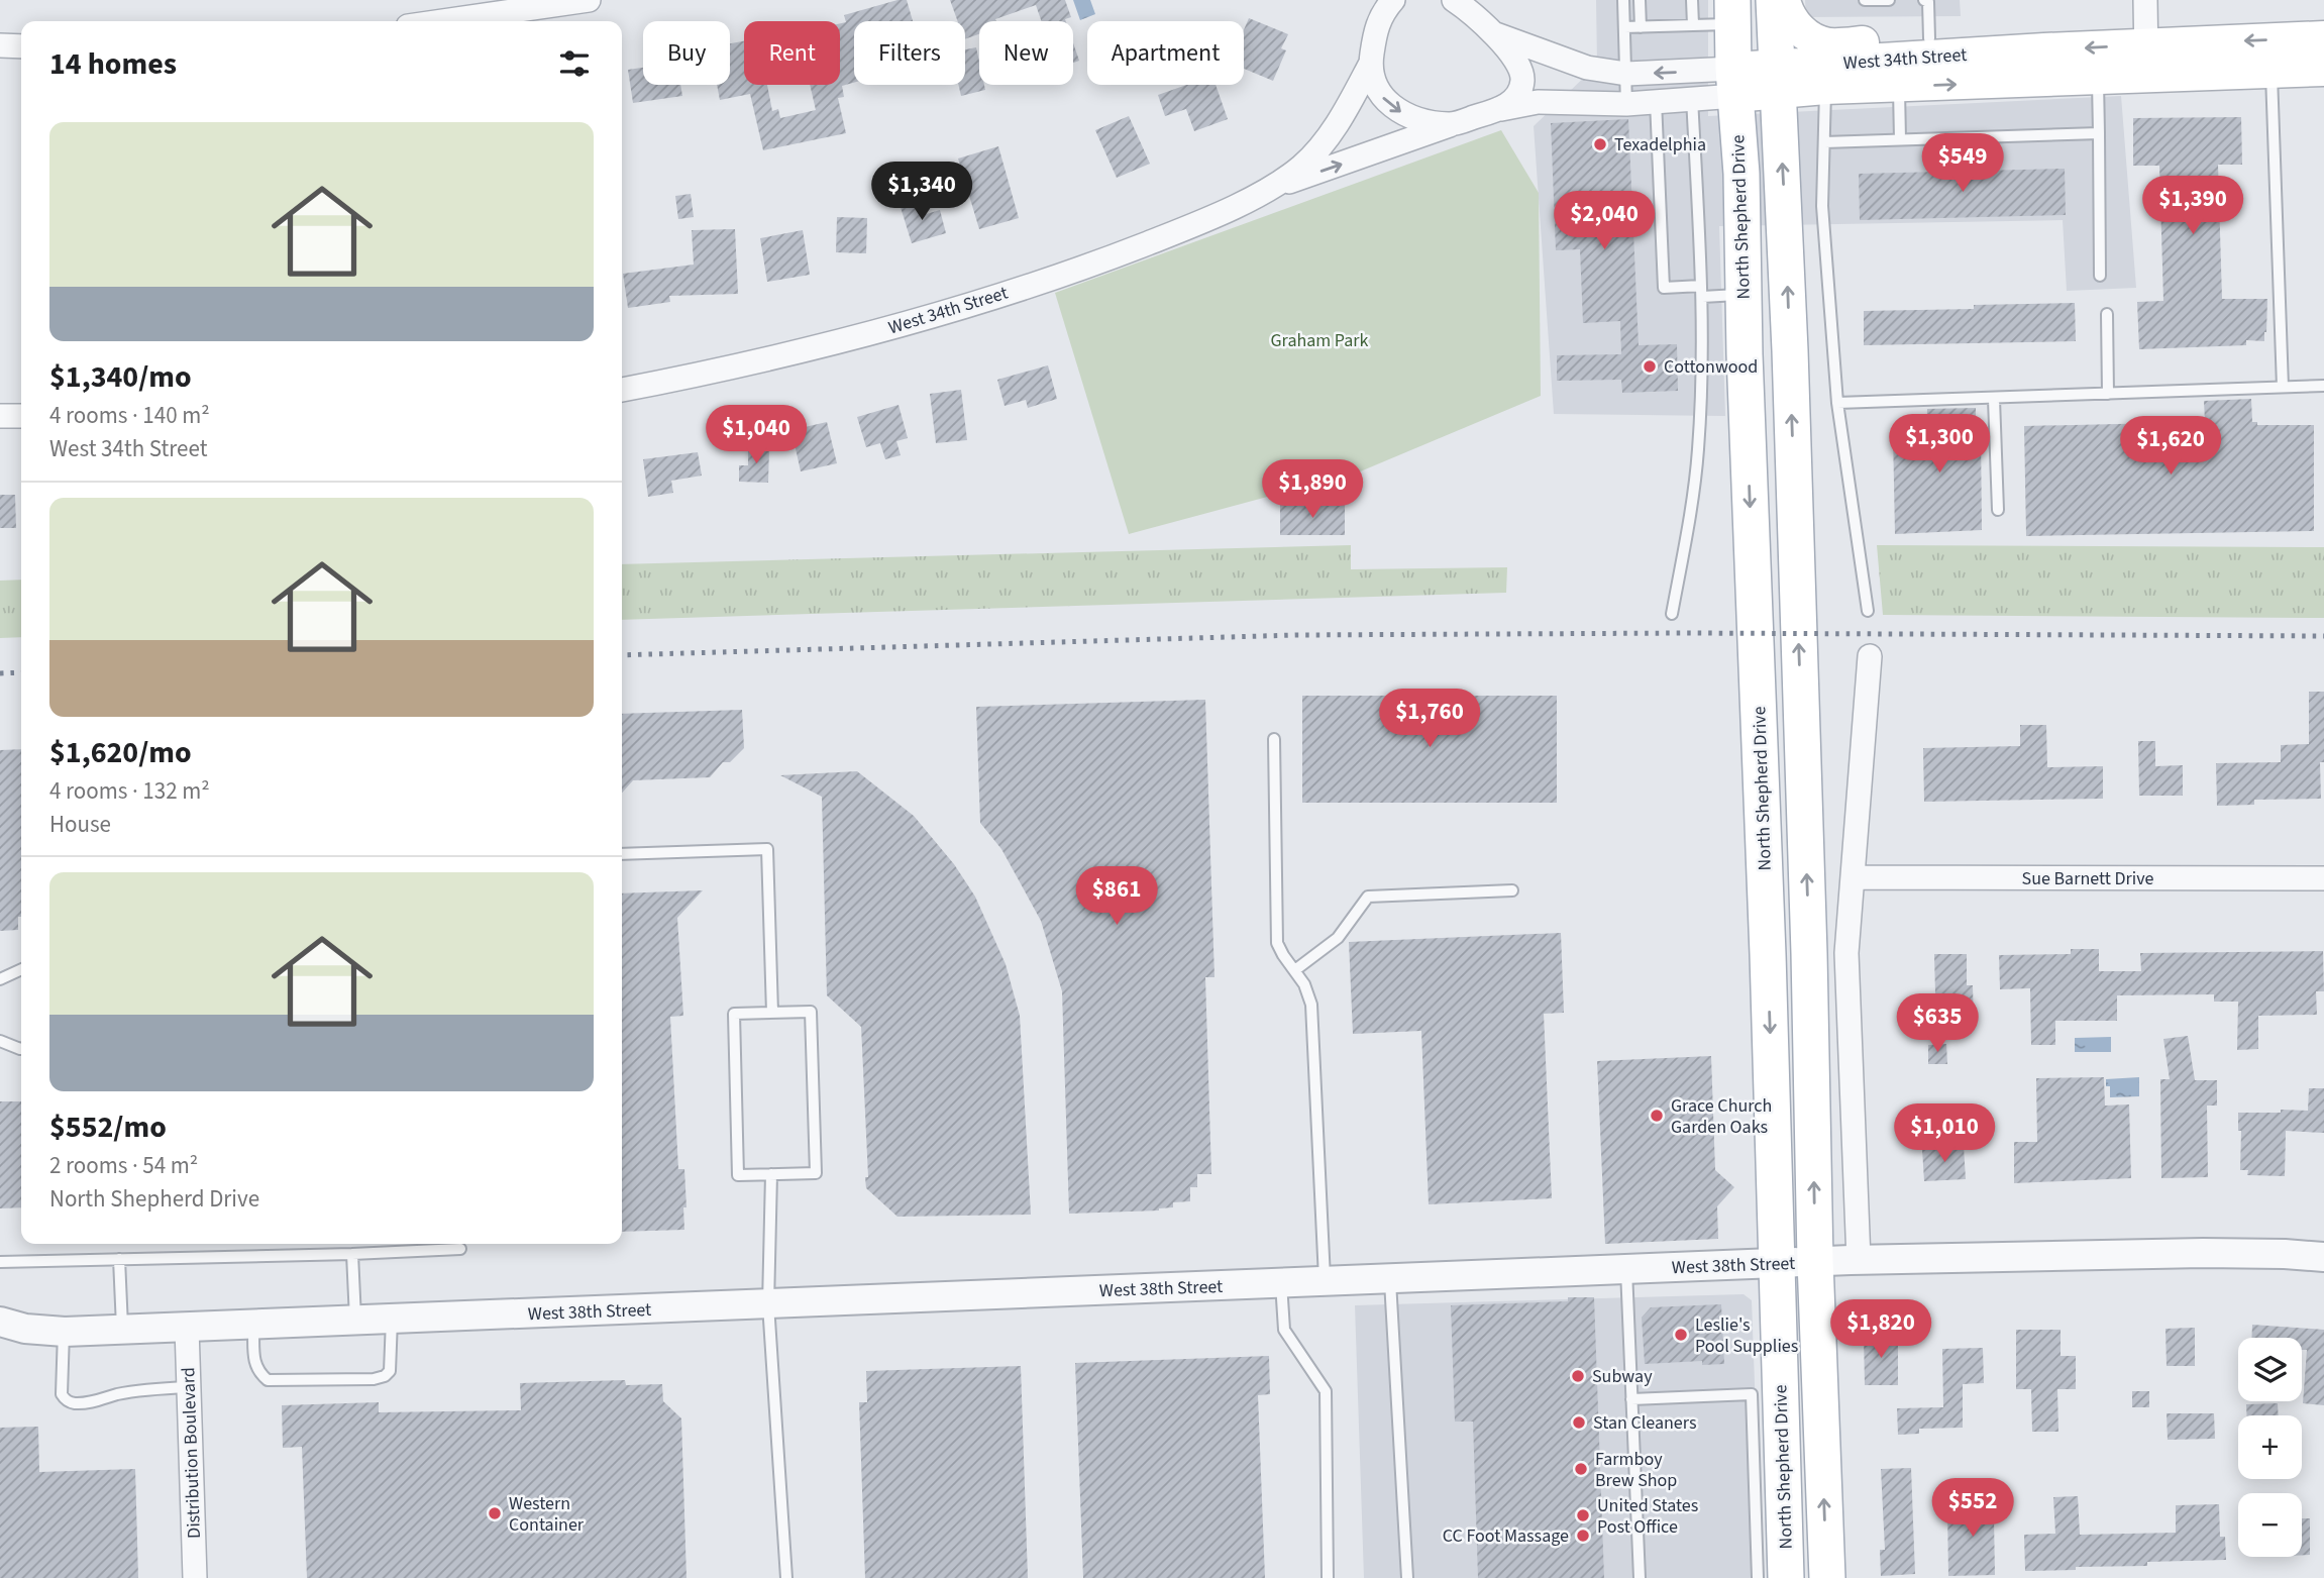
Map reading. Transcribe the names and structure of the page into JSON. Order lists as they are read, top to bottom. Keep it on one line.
{"streets":{"main road":["West 34th Street","North Shepherd Drive"],"street":["Sue Barnett Drive","West 38th Street","Distribution Boulevard"]},"crossings":[["West 34th Street","North Shepherd Drive"],["North Shepherd Drive","West 38th Street"],["West 38th Street","Distribution Boulevard"]],"parks":["Graham Park"],"places":["Texadelphia","Cottonwood","Grace Church Garden Oaks","Leslie's Pool Supplies","Subway","Stan Cleaners","Farmboy Brew Shop","Western Container","United States Post Office","CC Foot Massage"],"page":{"chip":["Buy","Rent","Filters","New","Apartment"],"heading":"14 homes","list":[{"name":"$1,340/mo","note":"4 rooms · 140 m² · West 34th Street"},{"name":"$1,620/mo","note":"4 rooms · 132 m² · House"},{"name":"$552/mo","note":"2 rooms · 54 m² · North Shepherd Drive"}],"price":["$549","$1,340","$1,390","$2,040","$1,040","$1,300","$1,620","$1,890","$1,760","$861","$635","$1,010","$1,820","$552"],"map_buttons":["+","−"]}}
